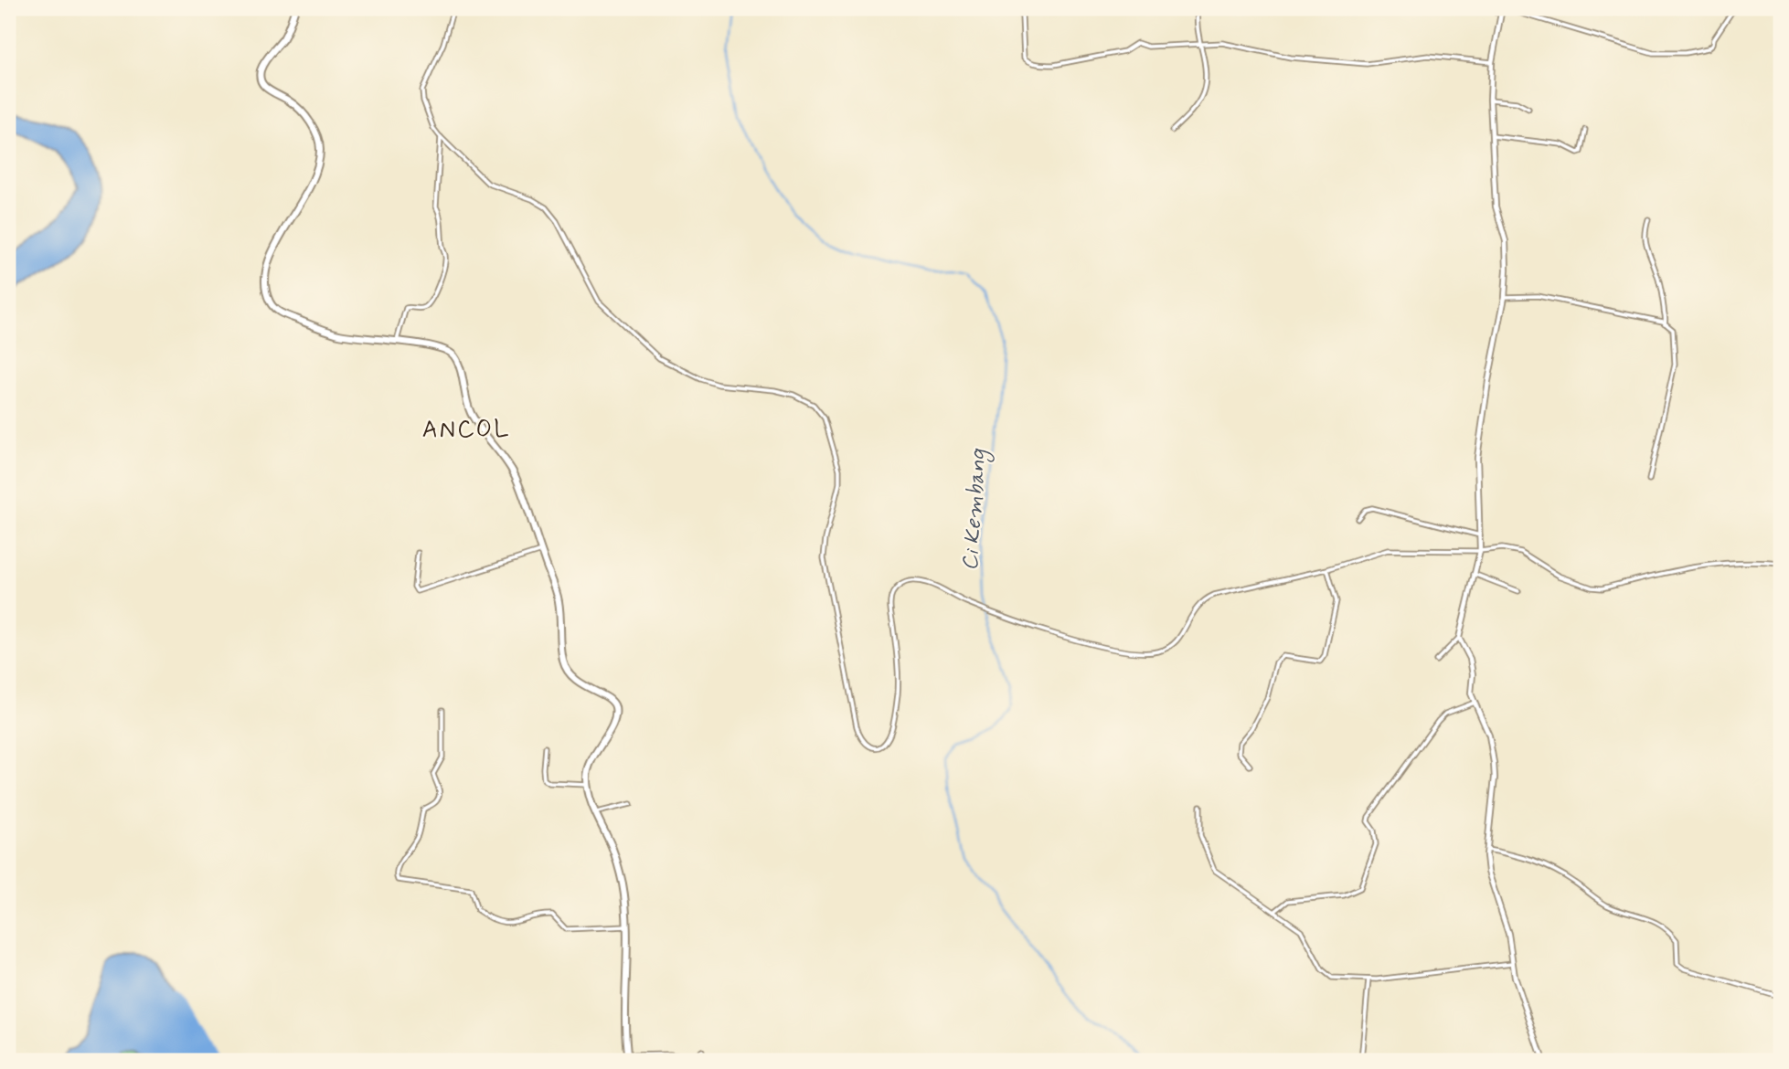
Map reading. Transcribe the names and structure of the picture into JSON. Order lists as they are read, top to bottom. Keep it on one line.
{"districts":["ANCOL"],"water":["Ci Kembang"]}
